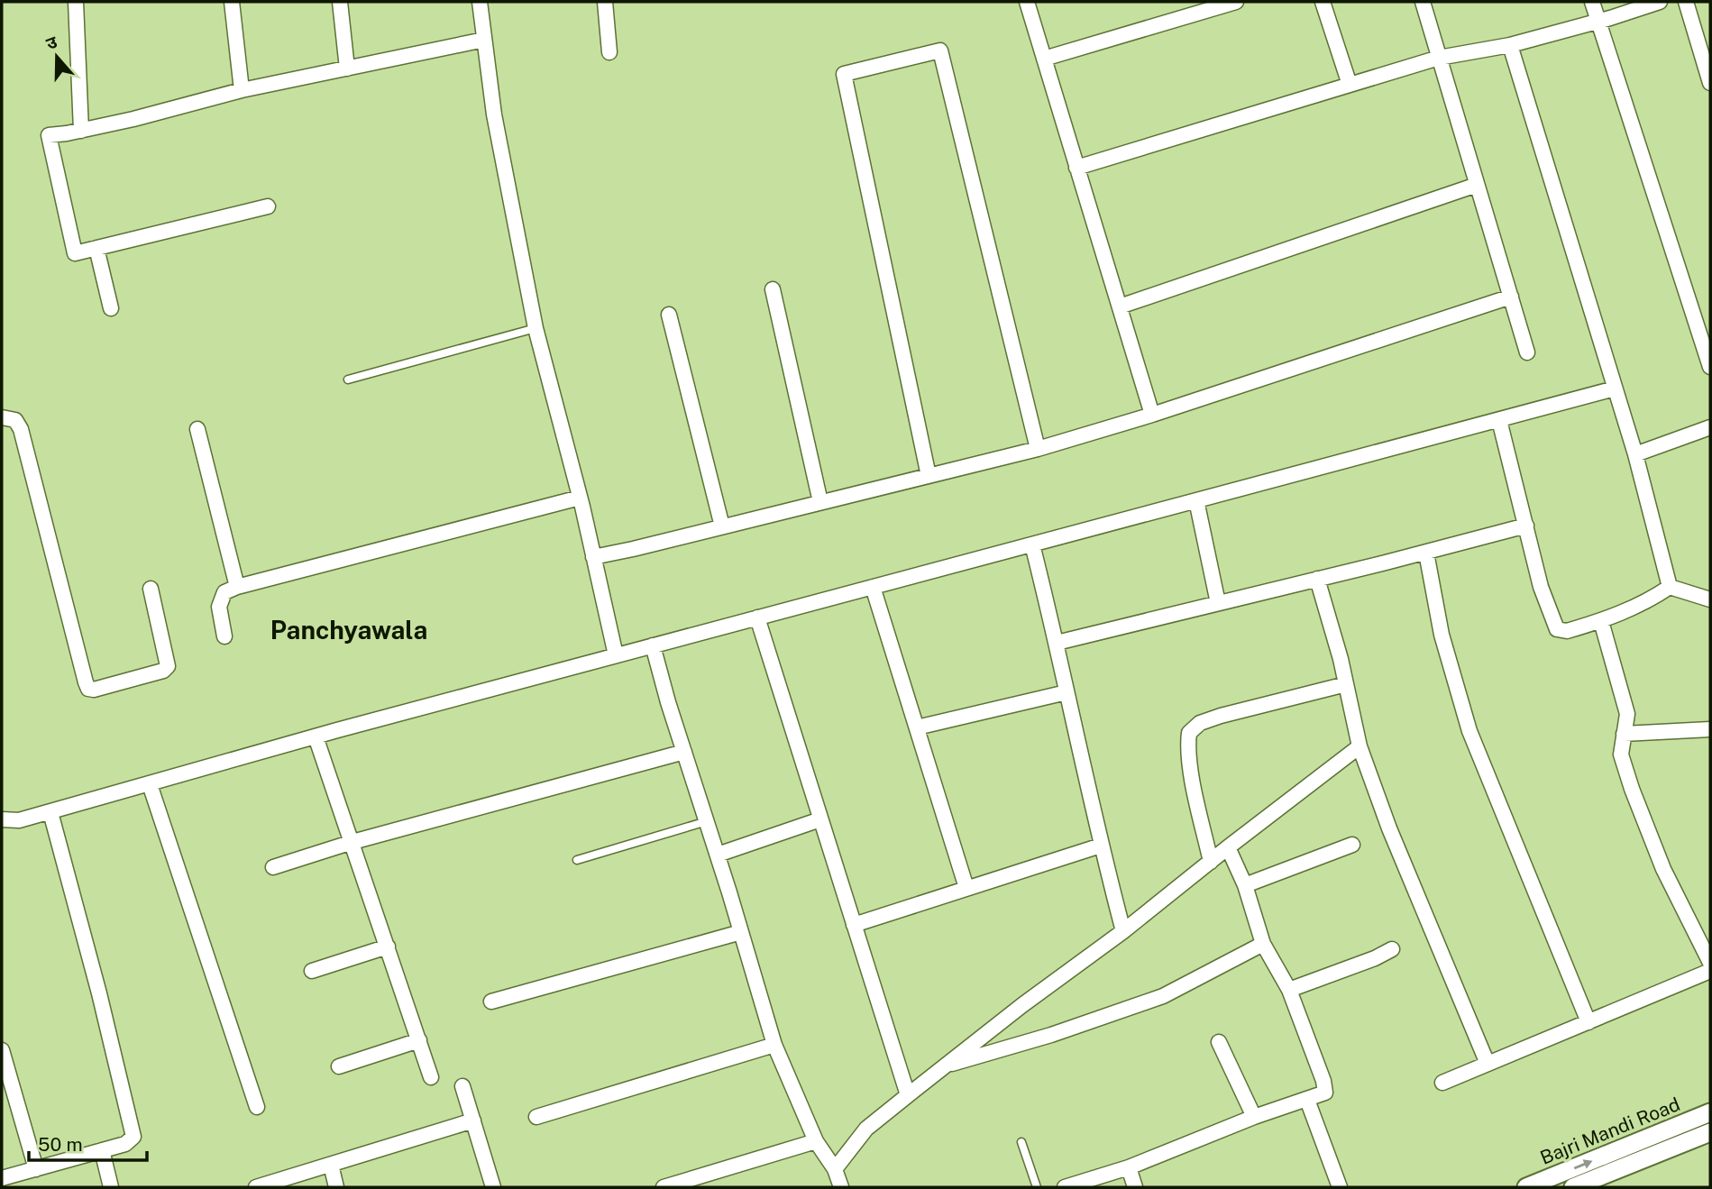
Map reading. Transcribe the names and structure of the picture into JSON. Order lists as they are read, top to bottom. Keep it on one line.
{"streets":{"street":["Bajri Mandi Road"]},"districts":["Panchyawala"],"scale_bar":"50 m","north":"top"}
